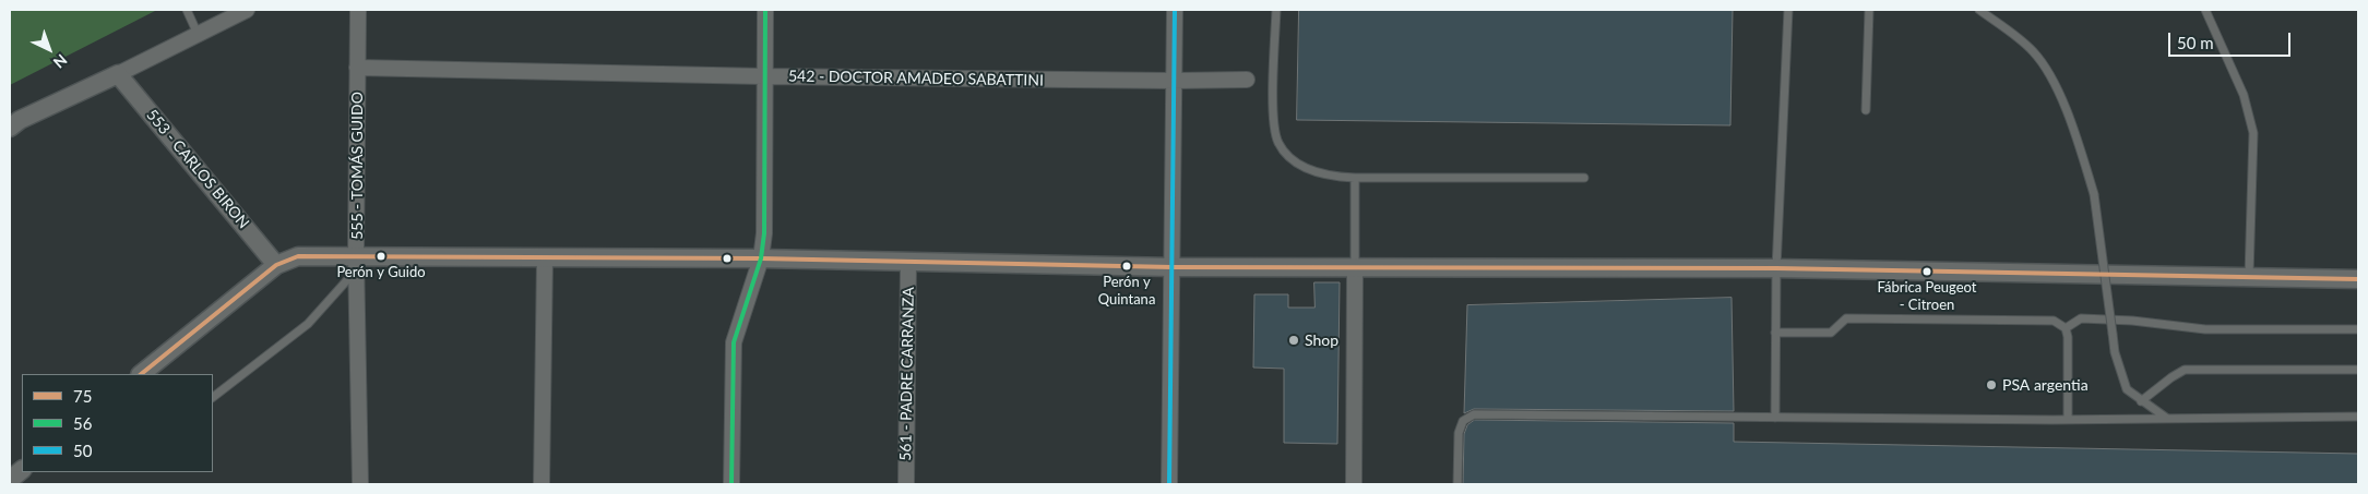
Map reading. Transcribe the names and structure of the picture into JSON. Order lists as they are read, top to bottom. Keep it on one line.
{"streets":{"street":["542 - DOCTOR AMADEO SABATTINI","555 - TOMÁS GUIDO","553 - CARLOS BIRON","561 - PADRE CARRANZA"]},"crossings":[["542 - DOCTOR AMADEO SABATTINI","555 - TOMÁS GUIDO"]],"places":["Perón y Guido","Perón y Quintana","Fábrica Peugeot - Citroen","Shop","PSA argentia"],"lines":["transit line 56","transit line 50","transit line 75"],"legend":["75","56","50"],"scale_bar":"50 m","north":"bottom right"}
